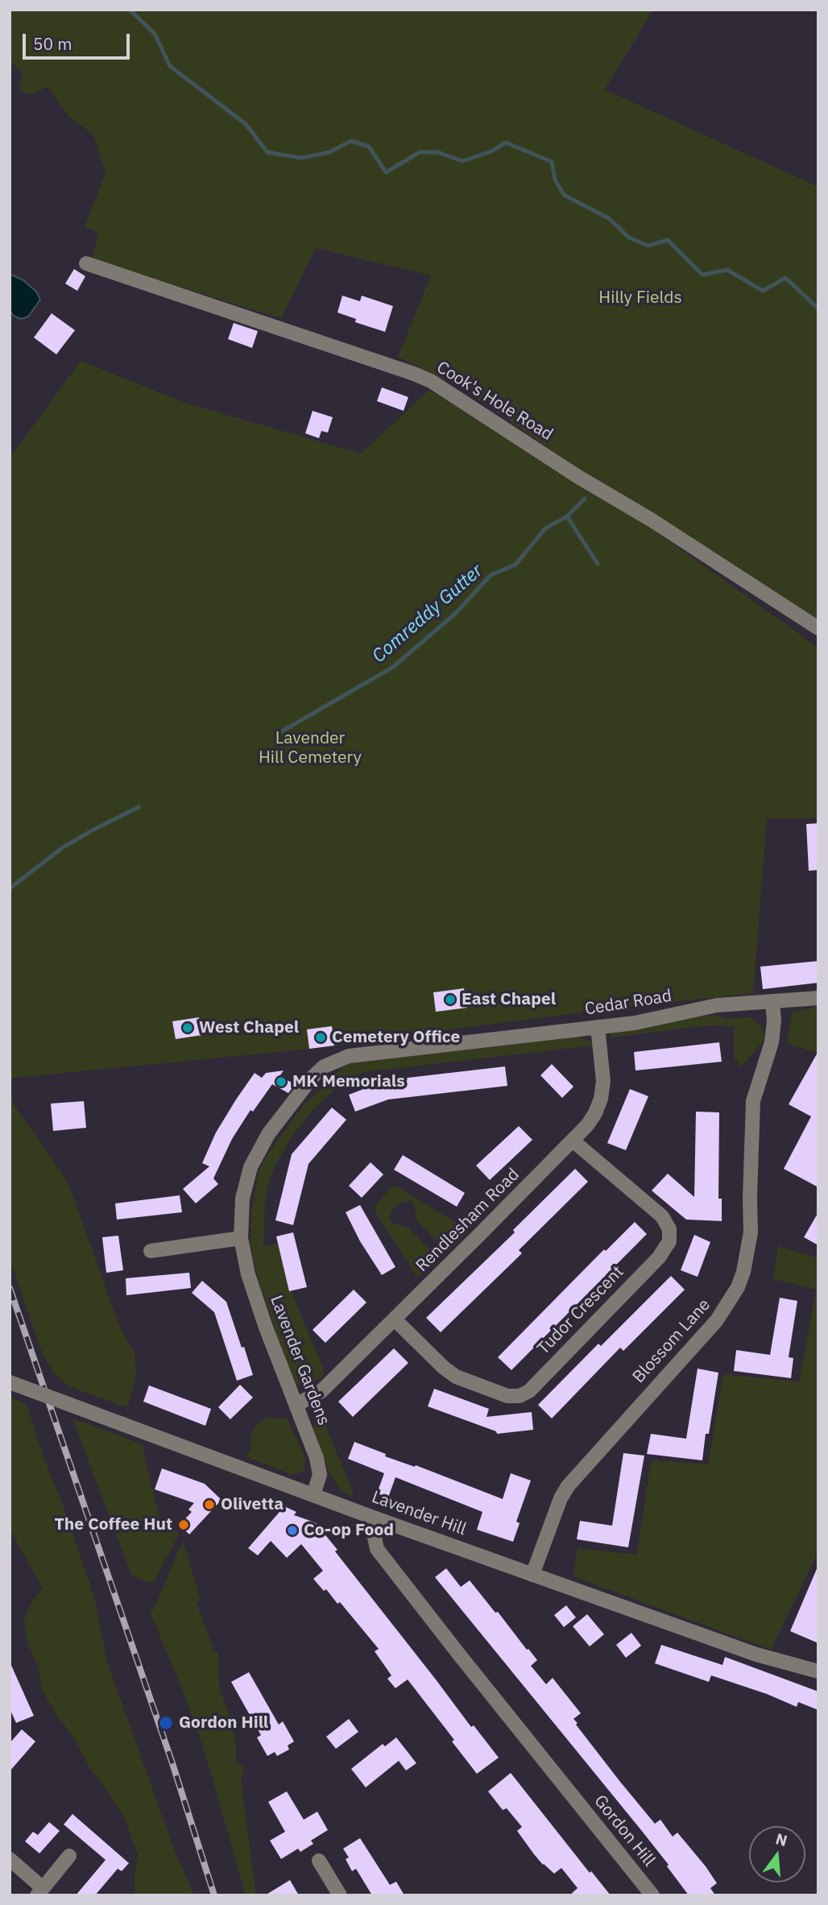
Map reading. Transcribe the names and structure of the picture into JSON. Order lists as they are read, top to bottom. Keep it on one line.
{"streets":{"street":["Cook's Hole Road","Cedar Road","Rendlesham Road","Tudor Crescent","Blossom Lane","Lavender Gardens","Lavender Hill","Gordon Hill"]},"crossings":[["Cedar Road","Rendlesham Road"],["Cedar Road","Blossom Lane"],["Cedar Road","Lavender Gardens"],["Rendlesham Road","Tudor Crescent"],["Rendlesham Road","Lavender Gardens"],["Blossom Lane","Lavender Hill"],["Lavender Gardens","Lavender Hill"],["Lavender Hill","Gordon Hill"]],"water":["Comreddy Gutter"],"parks":["Hilly Fields","Lavender Hill Cemetery"],"places":["East Chapel","West Chapel","Cemetery Office","MK Memorials","Olivetta","The Coffee Hut","Co-op Food","Gordon Hill"],"scale_bar":"50 m","north":"top"}
